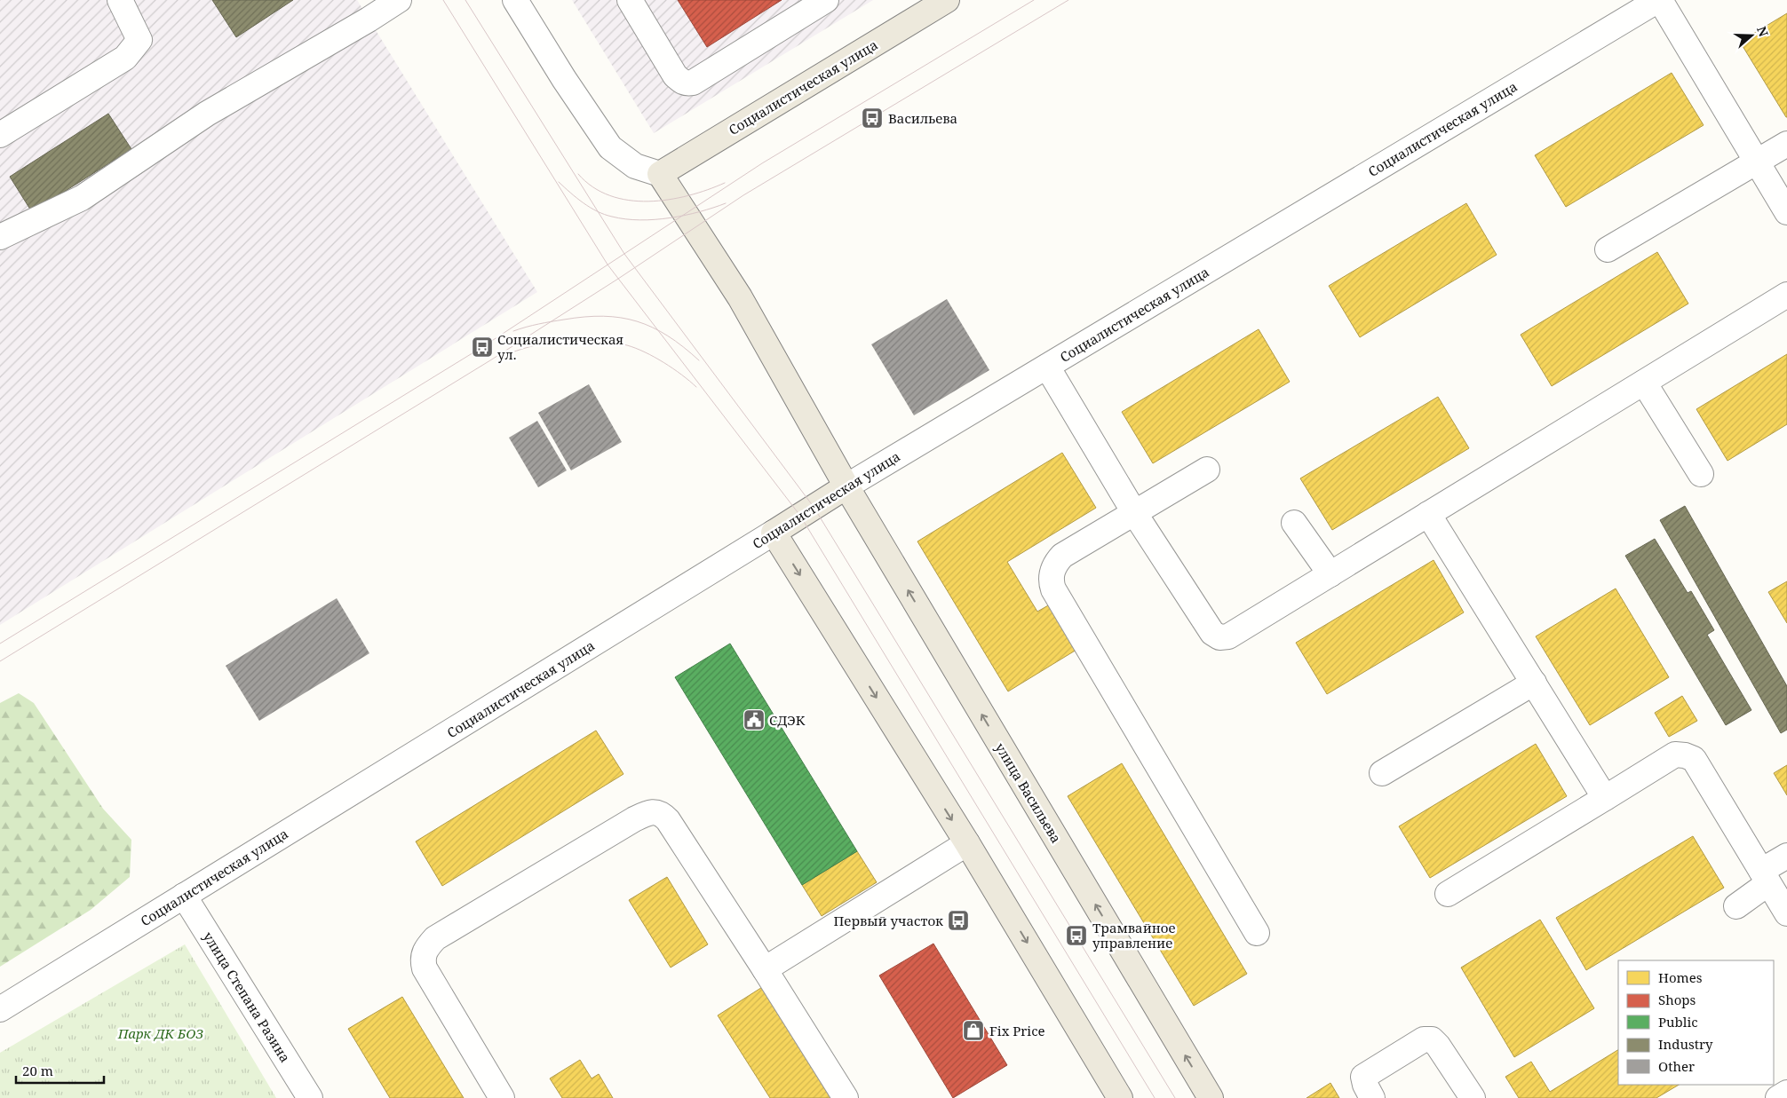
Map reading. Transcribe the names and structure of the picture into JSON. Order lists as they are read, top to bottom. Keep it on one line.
{"streets":{"main road":["Социалистическая улица","улица Васильева"],"street":["улица Степана Разина"]},"crossings":[["Социалистическая улица","улица Васильева"],["Социалистическая улица","улица Степана Разина"]],"parks":["Парк ДК БОЗ"],"places":{"bus stop":["Васильева","Социалистическая ул.","Первый участок","Трамвайное управление"],"public building":["СДЭК"],"shop":["Fix Price"]},"legend":["Homes","Shops","Public","Industry","Other"],"scale_bar":"20 m","north":"right"}
